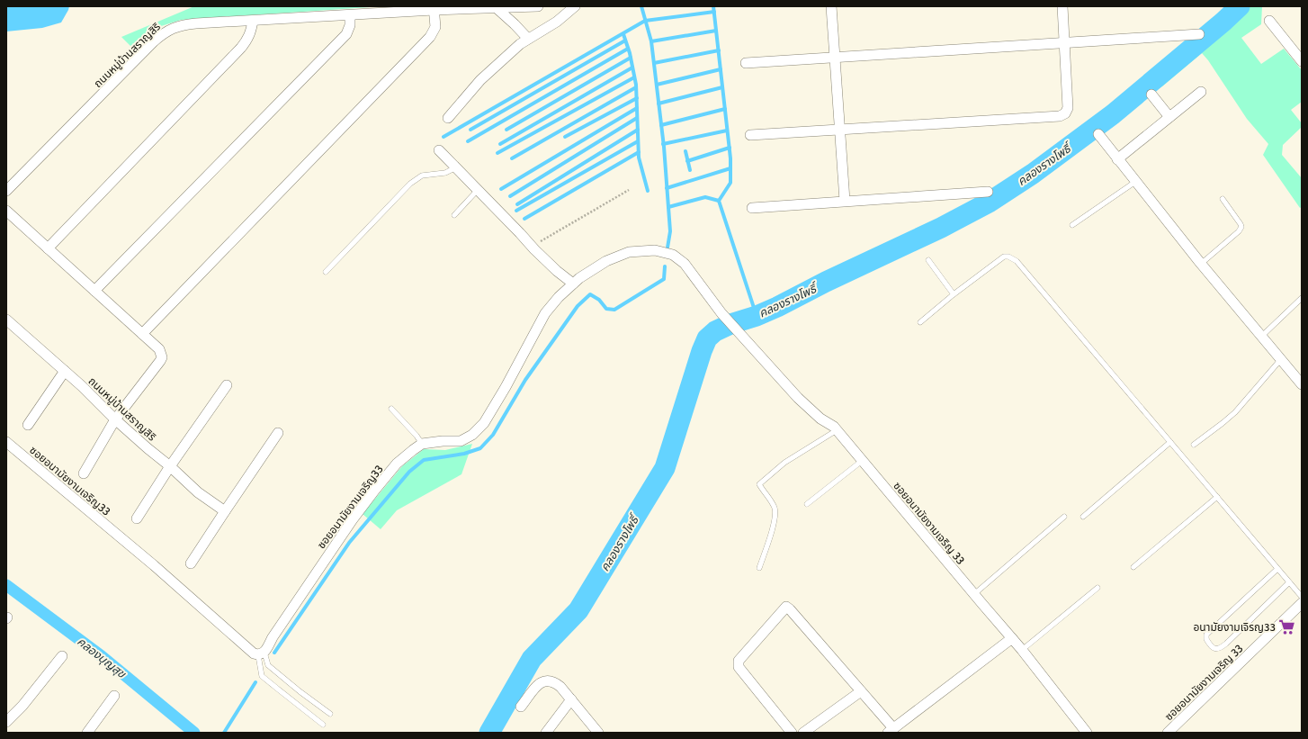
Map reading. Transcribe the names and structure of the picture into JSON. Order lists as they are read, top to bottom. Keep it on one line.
{"streets":{"street":["ถนนหมู่บ้านสราญสิริ","ซอยอนามัยงามเจริญ33","ซอยอนามัยงามเจริญ 33"]},"crossings":[["ซอยอนามัยงามเจริญ33","ซอยอนามัยงามเจริญ 33"]],"water":["คลองรางโพธิ์","คลองบุญสุข"],"places":{"supermarket":["อนามัยงามเจิรญ33"]}}
